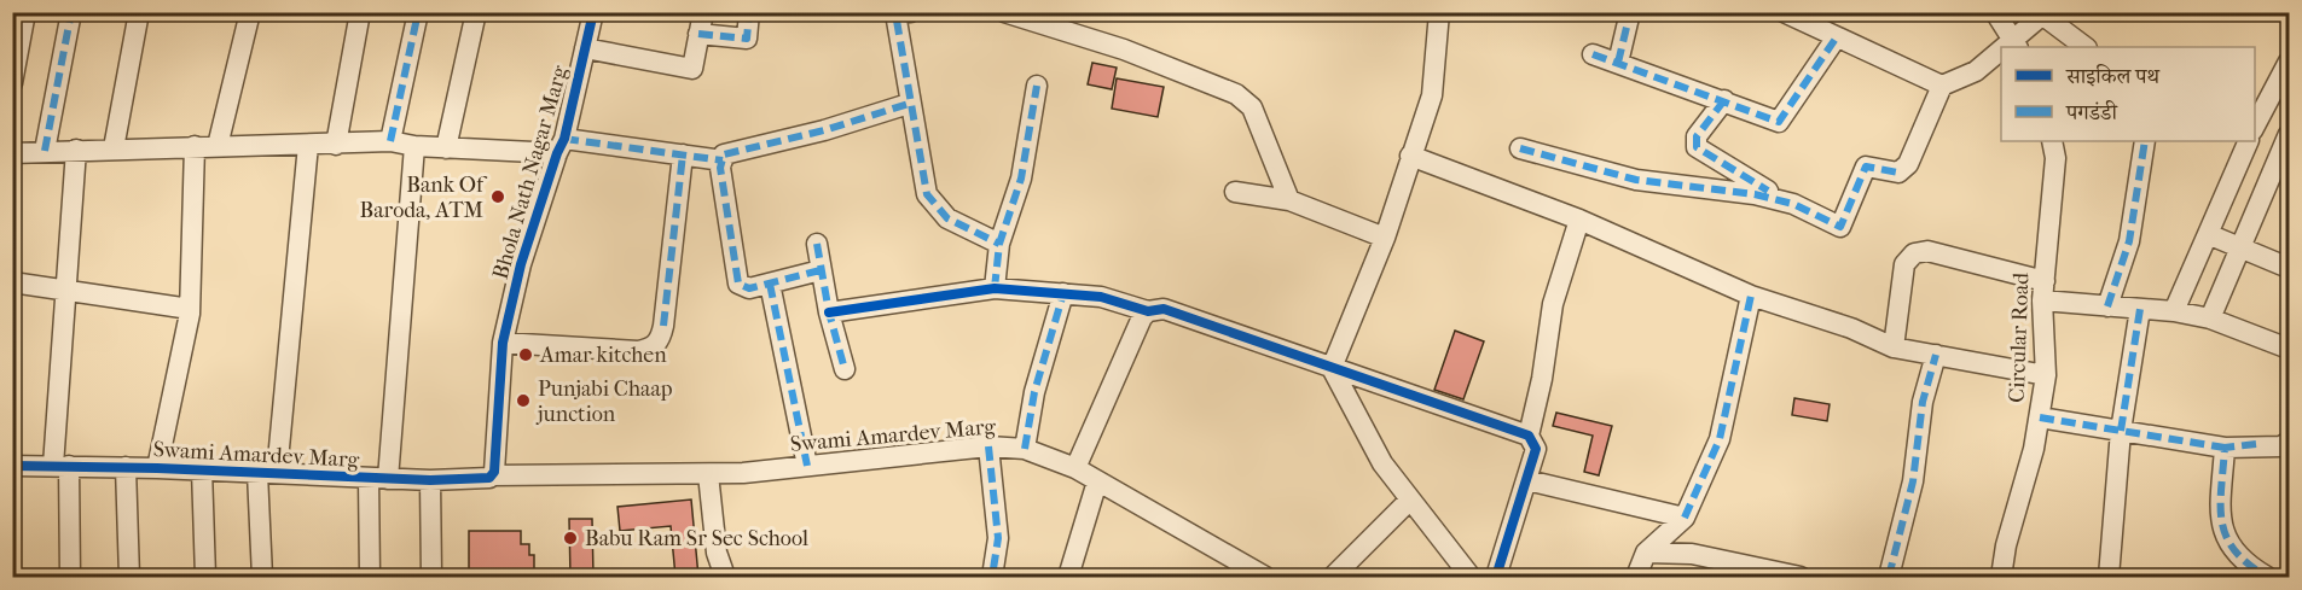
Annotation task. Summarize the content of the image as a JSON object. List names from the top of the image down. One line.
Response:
{"streets":{"street":["Bhola Nath Nagar Marg","Circular Road","Swami Amardev Marg"]},"crossings":[["Bhola Nath Nagar Marg","Swami Amardev Marg"]],"places":["Bank Of Baroda, ATM","Amar kitchen","Punjabi Chaap junction","Babu Ram Sr Sec School"],"legend":["साइकिल पथ","पगडंडी"]}
